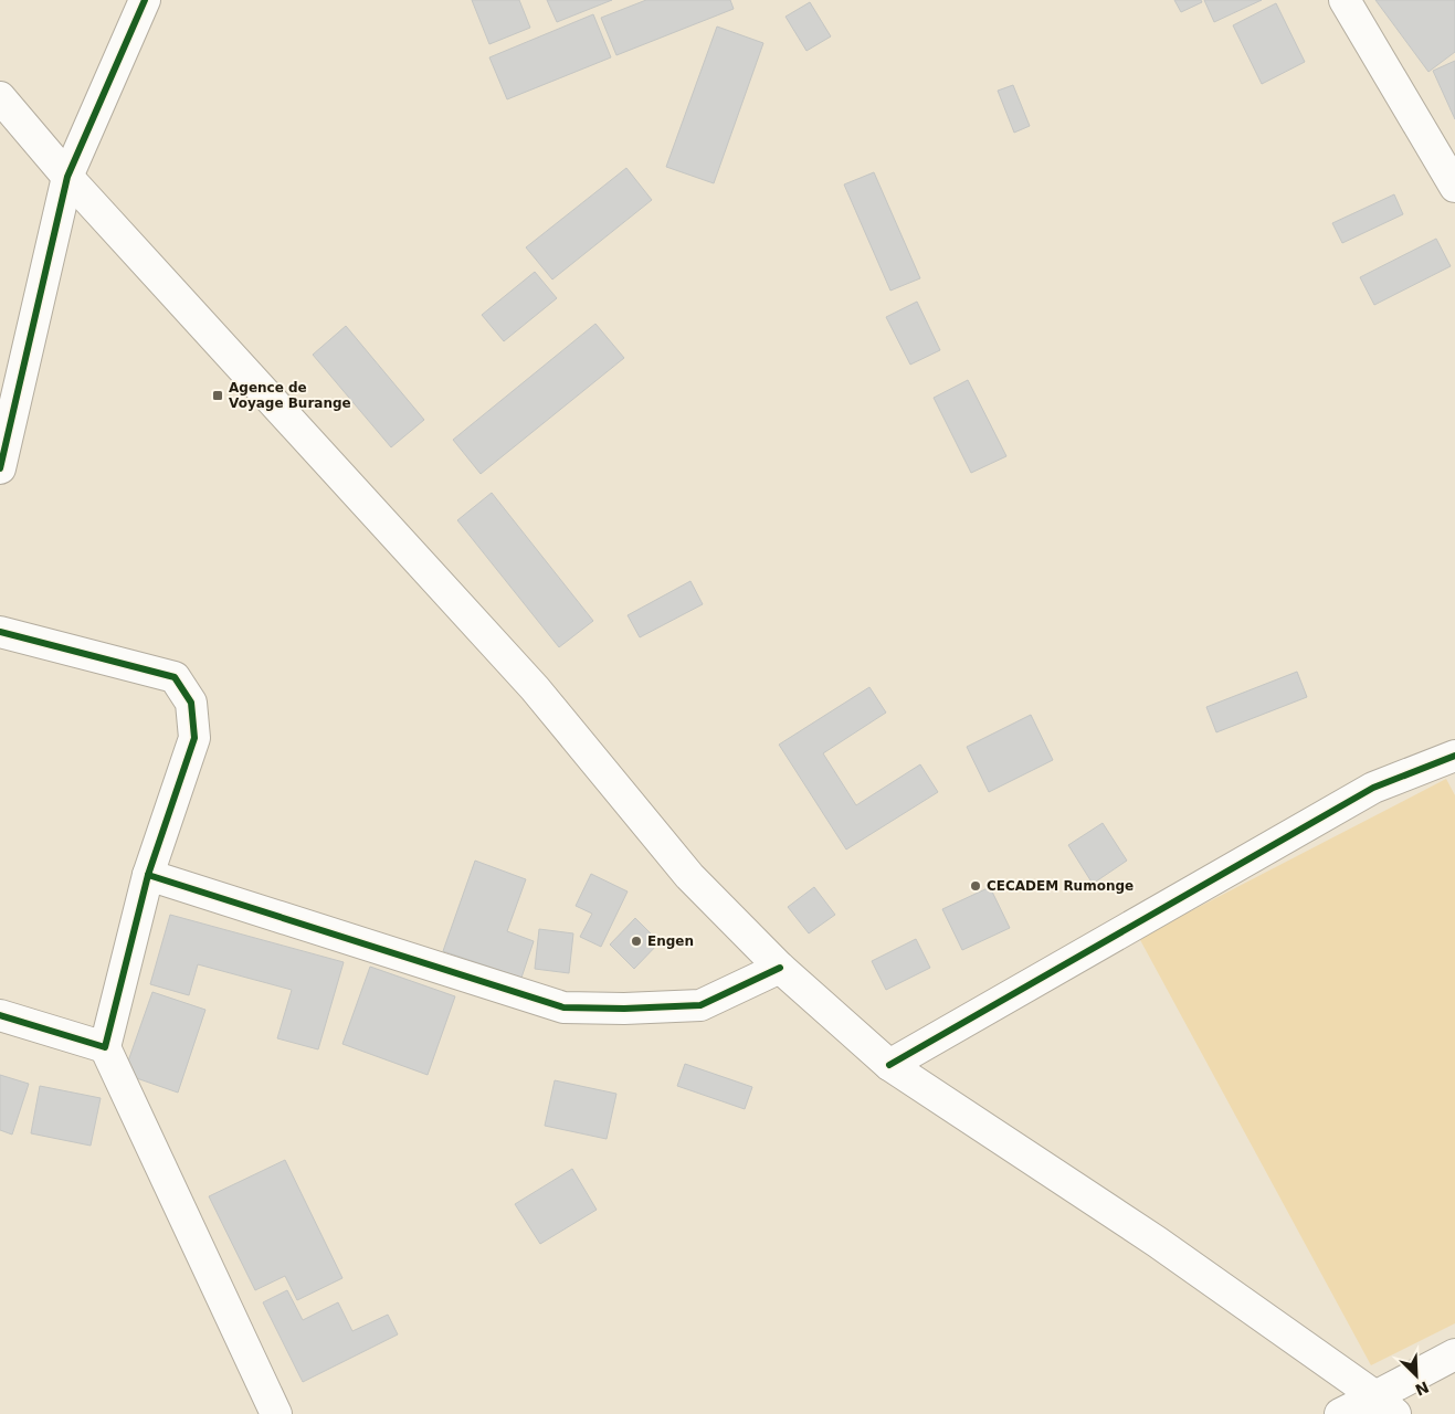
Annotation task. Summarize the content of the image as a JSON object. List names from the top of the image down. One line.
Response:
{"places":{"transit":["Agence de Voyage Burange"],"other":["CECADEM Rumonge","Engen"]},"north":"bottom right"}
